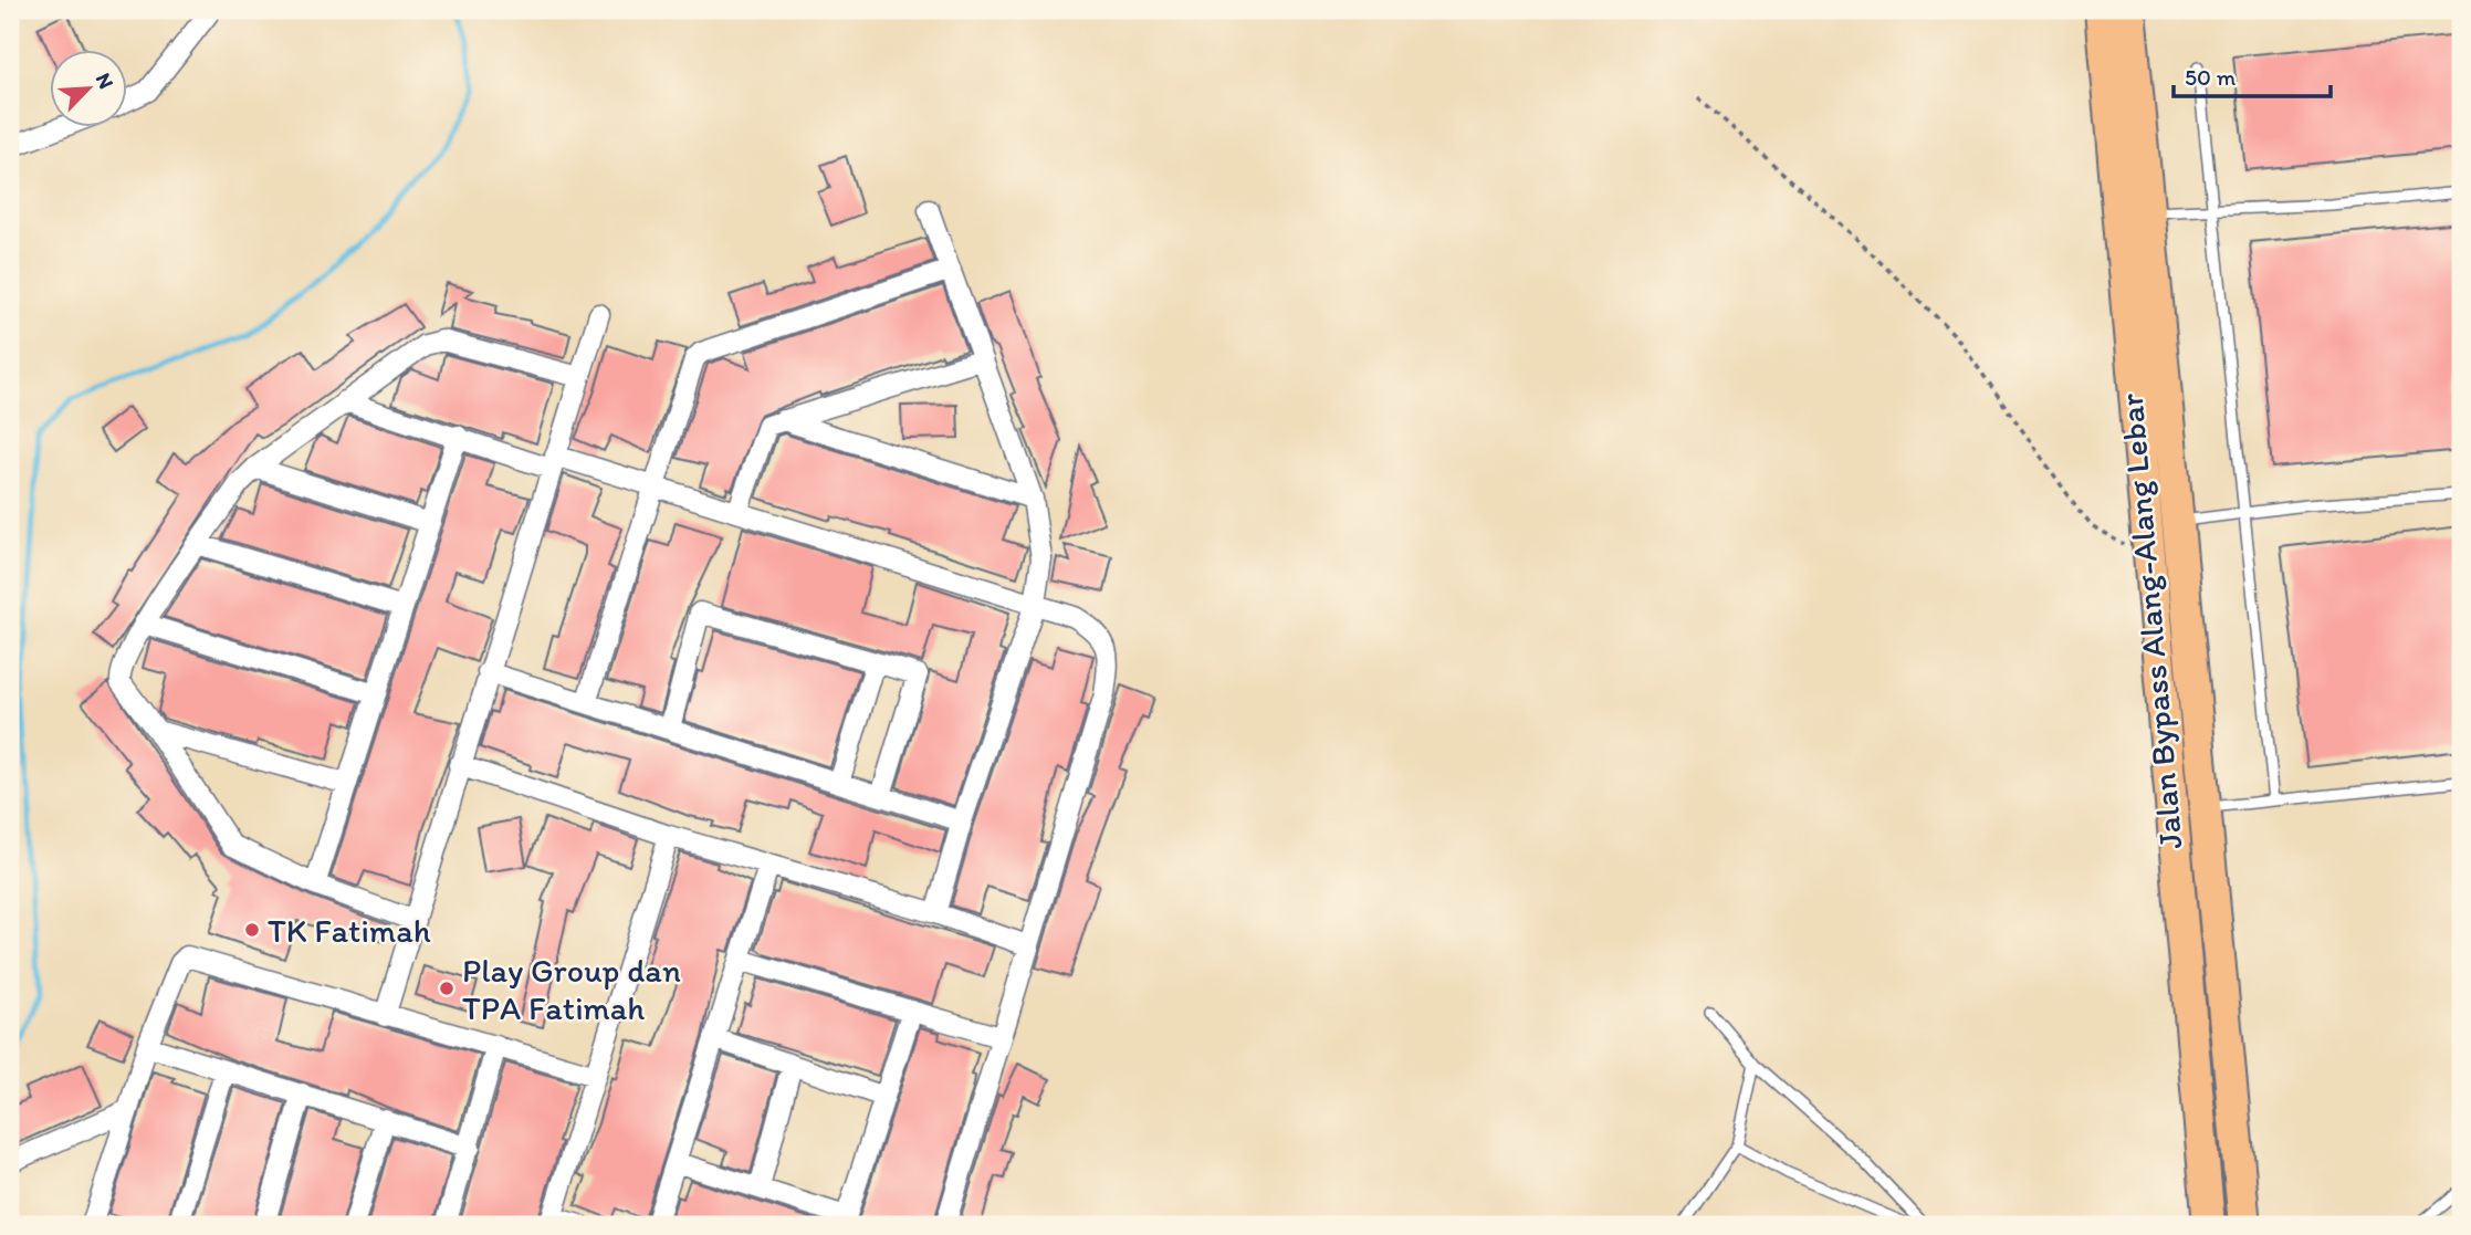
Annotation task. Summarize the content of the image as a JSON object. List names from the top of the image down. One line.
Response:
{"streets":{"highway":["Jalan Bypass Alang-Alang Lebar"]},"places":["TK Fatimah","Play Group dan TPA Fatimah"],"scale_bar":"50 m","north":"top right"}
